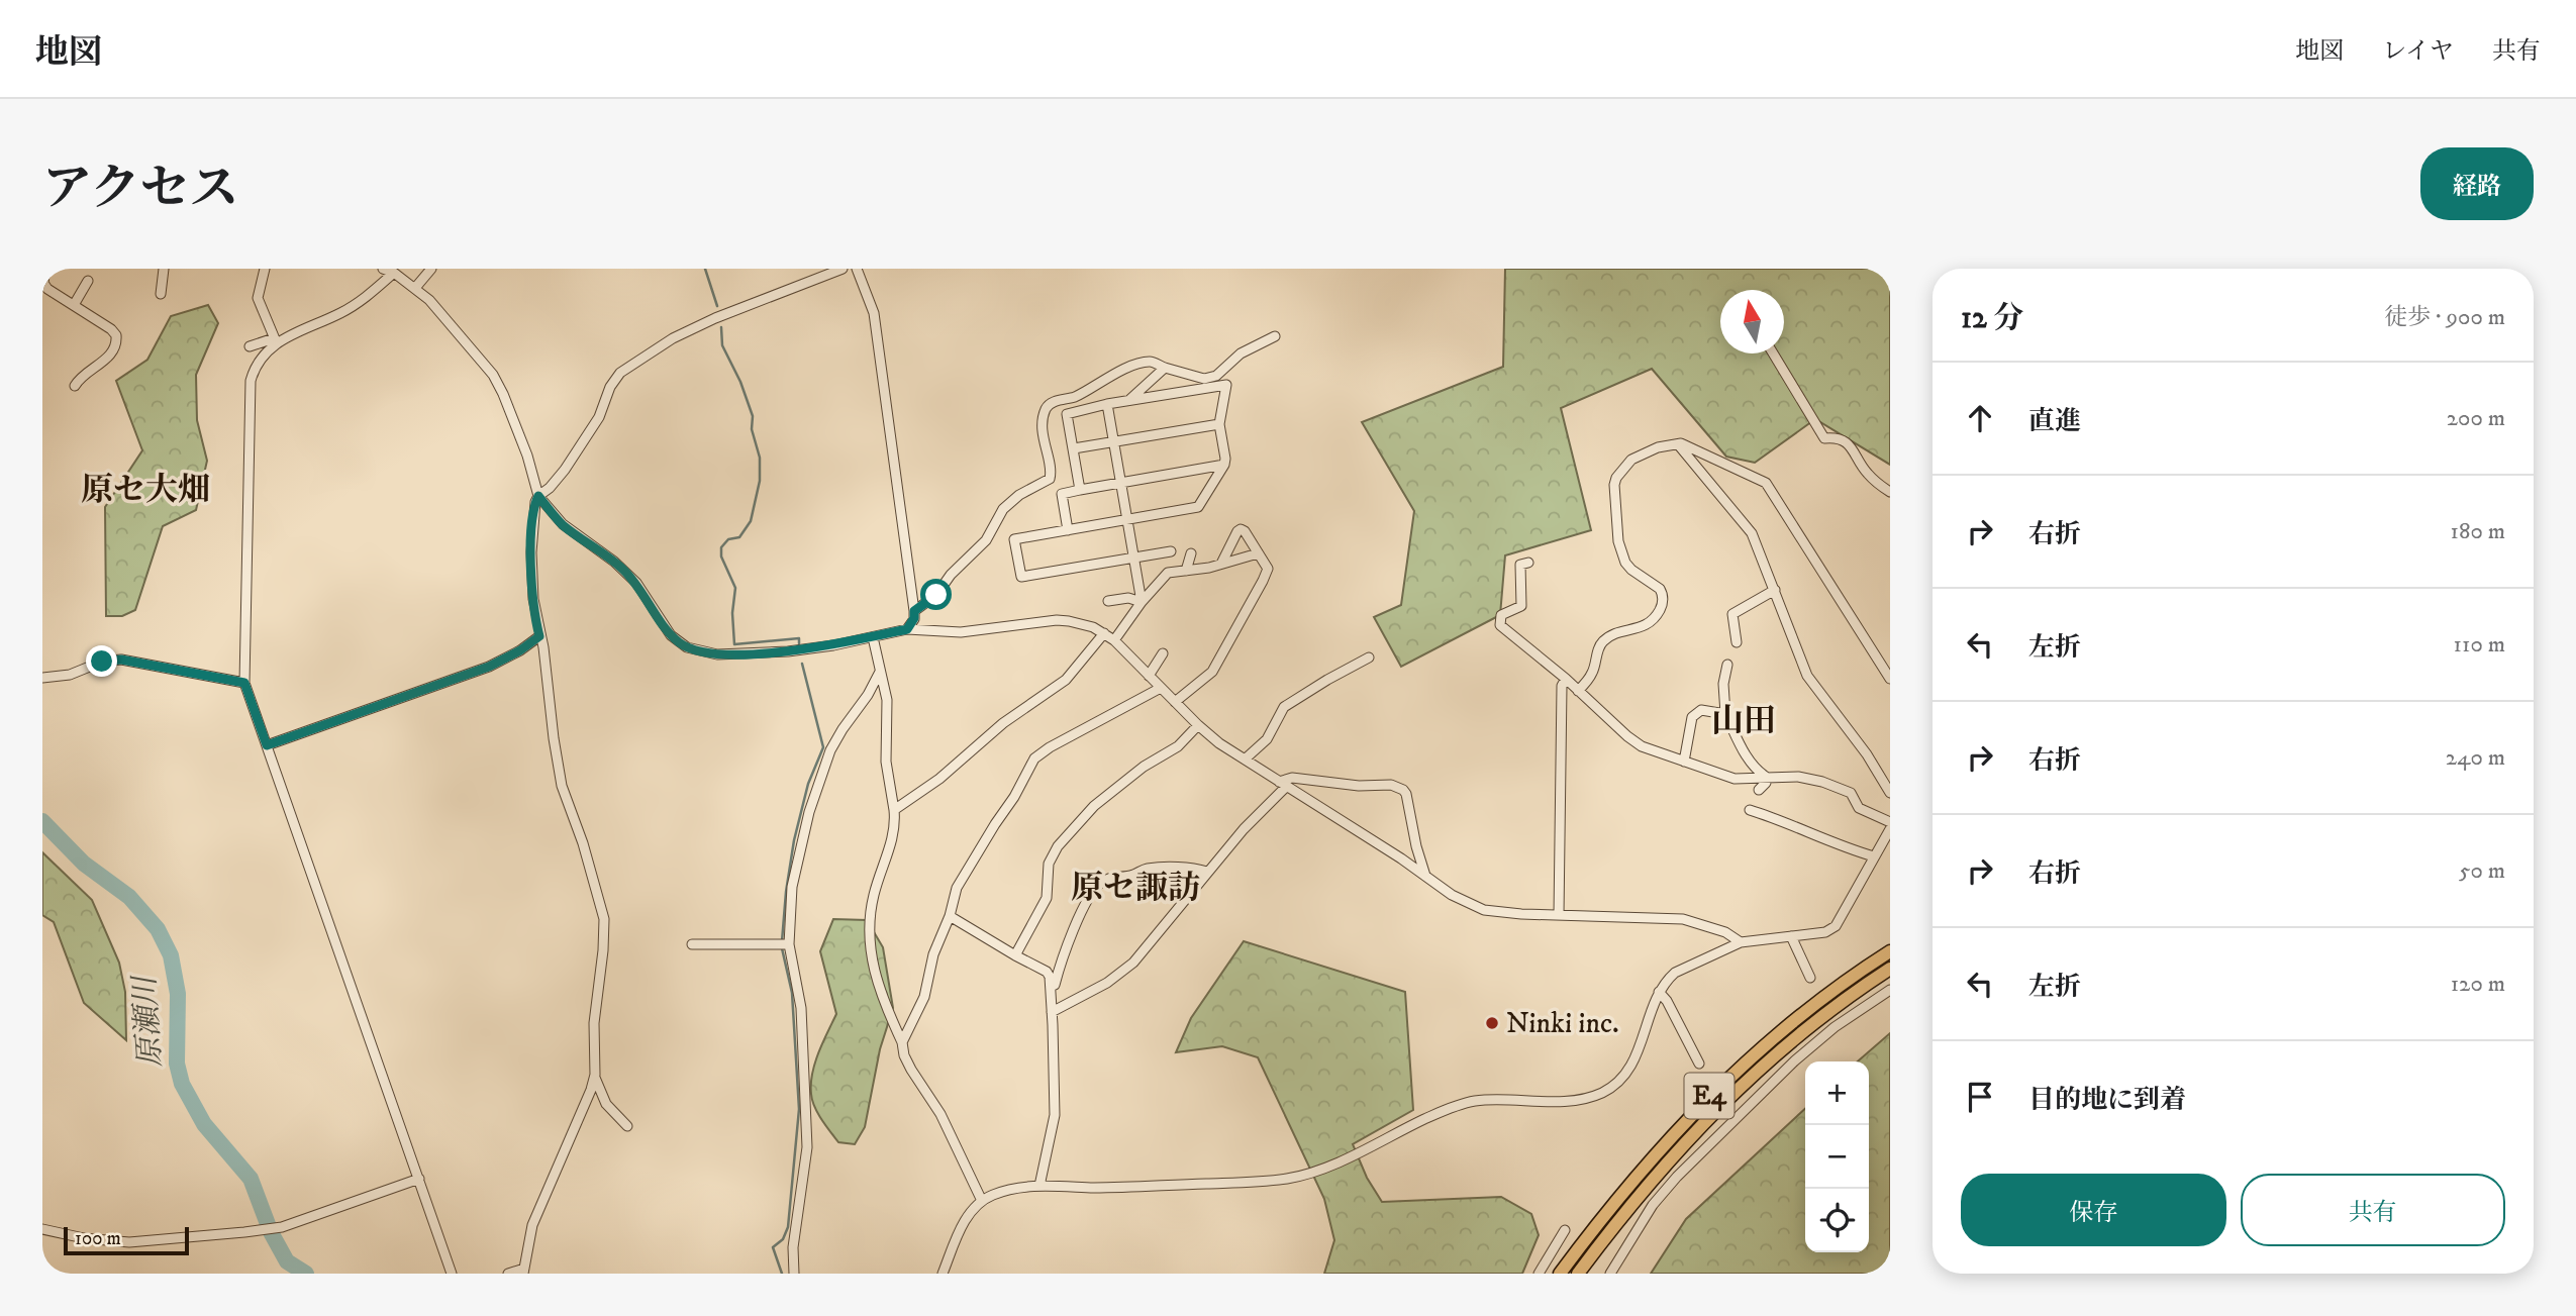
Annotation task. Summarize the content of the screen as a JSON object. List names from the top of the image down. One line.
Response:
{"streets":{"highway":["E4"]},"districts":["原セ大畑","山田","原セ諏訪"],"water":["原瀬川"],"places":["Ninki inc."],"scale_bar":"100 m","north":"top","page":{"header":"地図","nav":["地図","レイヤ","共有"],"title":"アクセス","buttons":["経路",["保存","共有"]],"heading":["12 分","徒歩 · 900 m"],"list":[["直進","200 m"],["右折","180 m"],["左折","110 m"],["右折","240 m"],["右折","50 m"],["左折","120 m"],"目的地に到着"],"map_buttons":["+","−"],"scale":"100 m"}}
